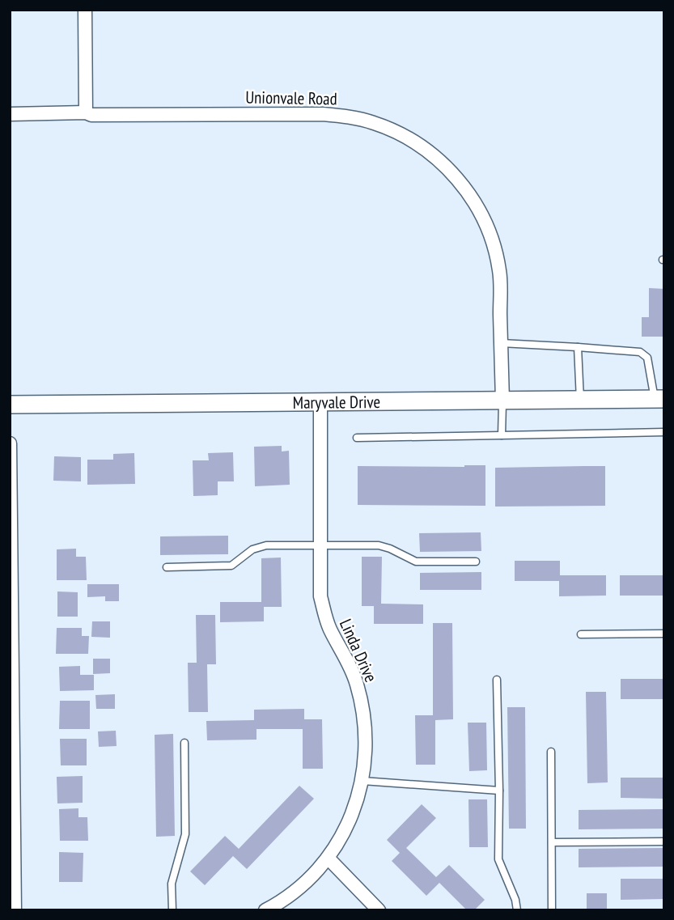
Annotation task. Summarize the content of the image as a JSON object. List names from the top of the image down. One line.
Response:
{"streets":{"street":["Unionvale Road","Maryvale Drive","Linda Drive"]},"crossings":[["Unionvale Road","Maryvale Drive"],["Maryvale Drive","Linda Drive"]]}
